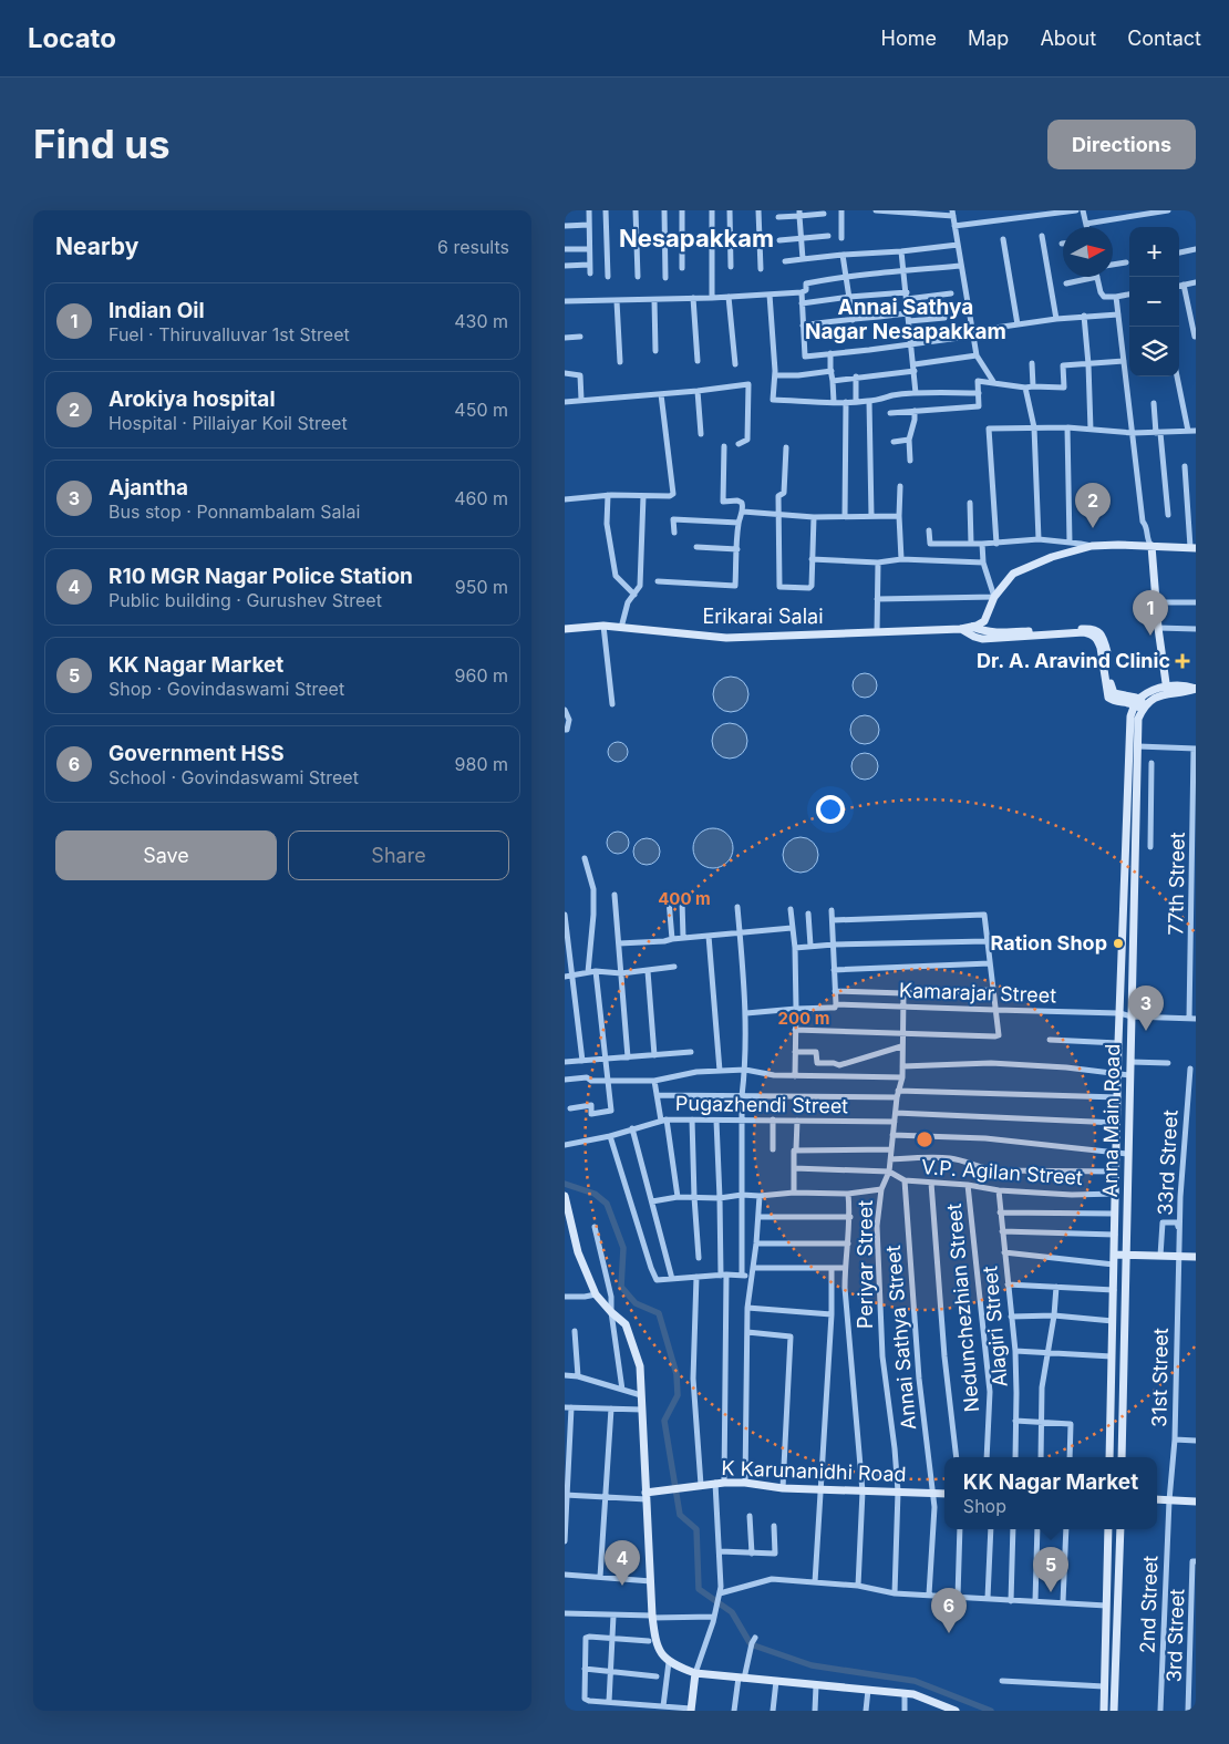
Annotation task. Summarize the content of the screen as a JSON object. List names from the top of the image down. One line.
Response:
{"streets":{"main road":["Erikarai Salai","Anna Main Road","K Karunanidhi Road"],"street":["77th Street","Kamarajar Street","Pugazhendi Street","33rd Street","V.P. Agilan Street","Periyar Street","Nedunchezhian Street","Alagiri Street","Annai Sathya Street","31st Street","2nd Street","3rd Street"]},"crossings":[["77th Street","Kamarajar Street"],["Kamarajar Street","Anna Main Road"],["Kamarajar Street","Periyar Street"],["Pugazhendi Street","Periyar Street"],["Anna Main Road","V.P. Agilan Street"],["33rd Street","31st Street"],["V.P. Agilan Street","Periyar Street"],["V.P. Agilan Street","Nedunchezhian Street"],["V.P. Agilan Street","Alagiri Street"],["V.P. Agilan Street","Annai Sathya Street"],["Periyar Street","K Karunanidhi Road"],["Annai Sathya Street","K Karunanidhi Road"],["31st Street","2nd Street"]],"districts":["Nesapakkam","Annai Sathya Nagar Nesapakkam"],"places":{"health":["Dr. A. Aravind Clinic"],"other":["Ration Shop"]},"north":"right","page":{"header":"Locato","nav":["Home","Map","About","Contact"],"buttons":["Directions",["Save","Share"]],"title":"Find us","heading":["Nearby","6 results"],"map_buttons":["+","−"],"list":[{"mark":"1","name":"Indian Oil","note":"Fuel · Thiruvalluvar 1st Street","value":"430 m"},{"mark":"2","name":"Arokiya hospital","note":"Hospital · Pillaiyar Koil Street","value":"450 m"},{"mark":"3","name":"Ajantha","note":"Bus stop · Ponnambalam Salai","value":"460 m"},{"mark":"4","name":"R10 MGR Nagar Police Station","note":"Public building · Gurushev Street","value":"950 m"},{"mark":"5","name":"KK Nagar Market","note":"Shop · Govindaswami Street","value":"960 m"},{"mark":"6","name":"Government HSS","note":"School · Govindaswami Street","value":"980 m"}],"pins":["2","1","3","4","5","6"],"popup":["KK Nagar Market","Shop"]},"rings":["400 m","200 m"]}
